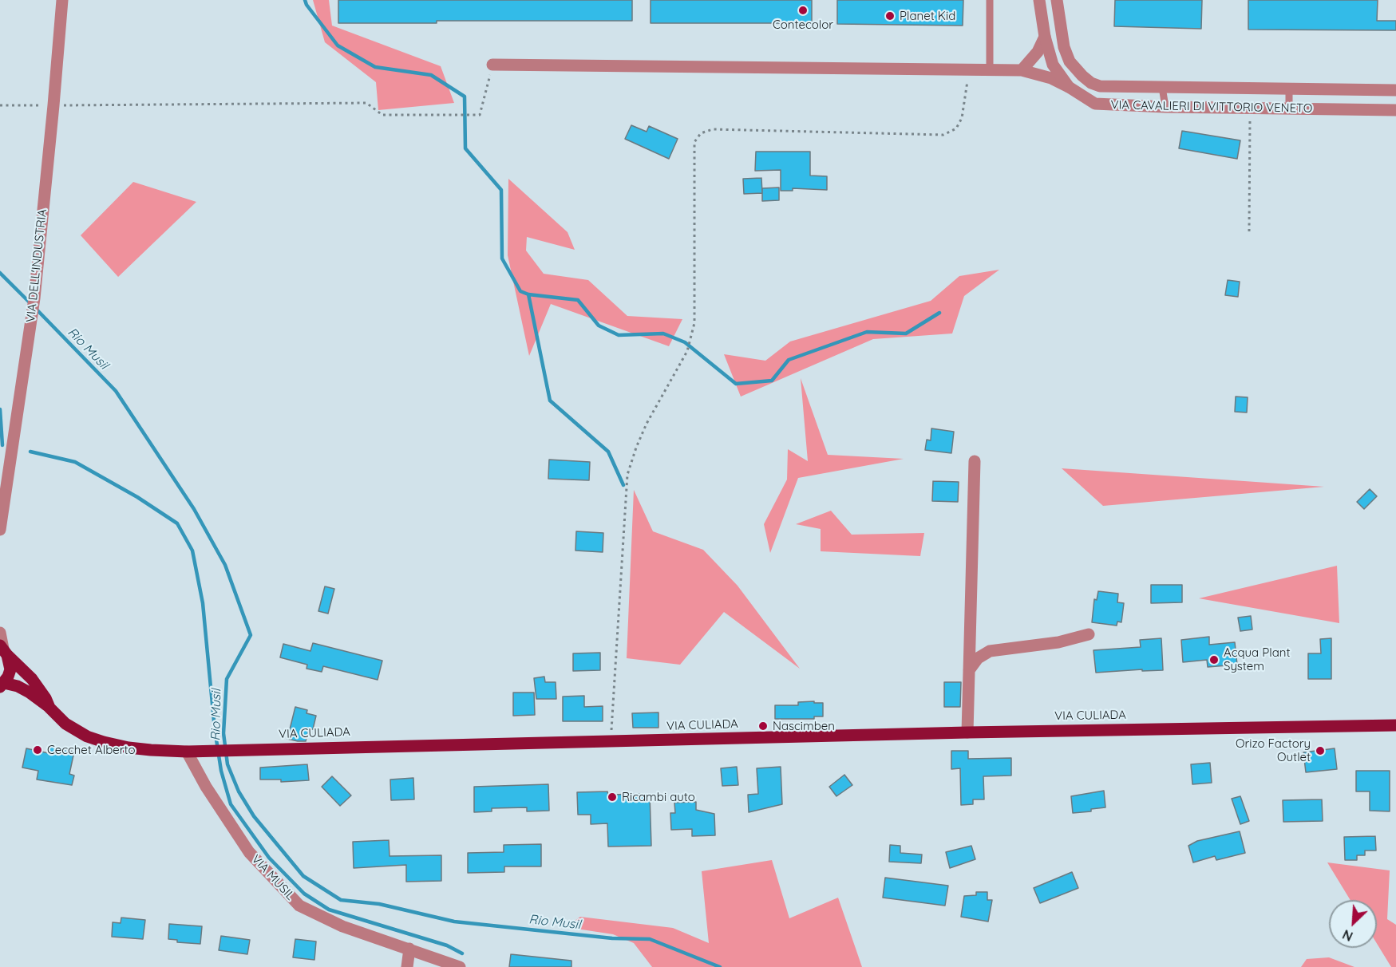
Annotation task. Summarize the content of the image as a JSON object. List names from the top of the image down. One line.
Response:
{"streets":{"main road":["VIA CULIADA"],"street":["VIA CAVALIERI DI VITTORIO VENETO","VIA DELL'INDUSTRIA","VIA MUSIL"]},"crossings":[["VIA CULIADA","VIA MUSIL"]],"water":["Rio Musil"],"places":["Contecolor","Planet Kid","Acqua Plant System","Nascimben","Cecchet Alberto","Orizo Factory Outlet","Ricambi auto"],"north":"bottom left"}
